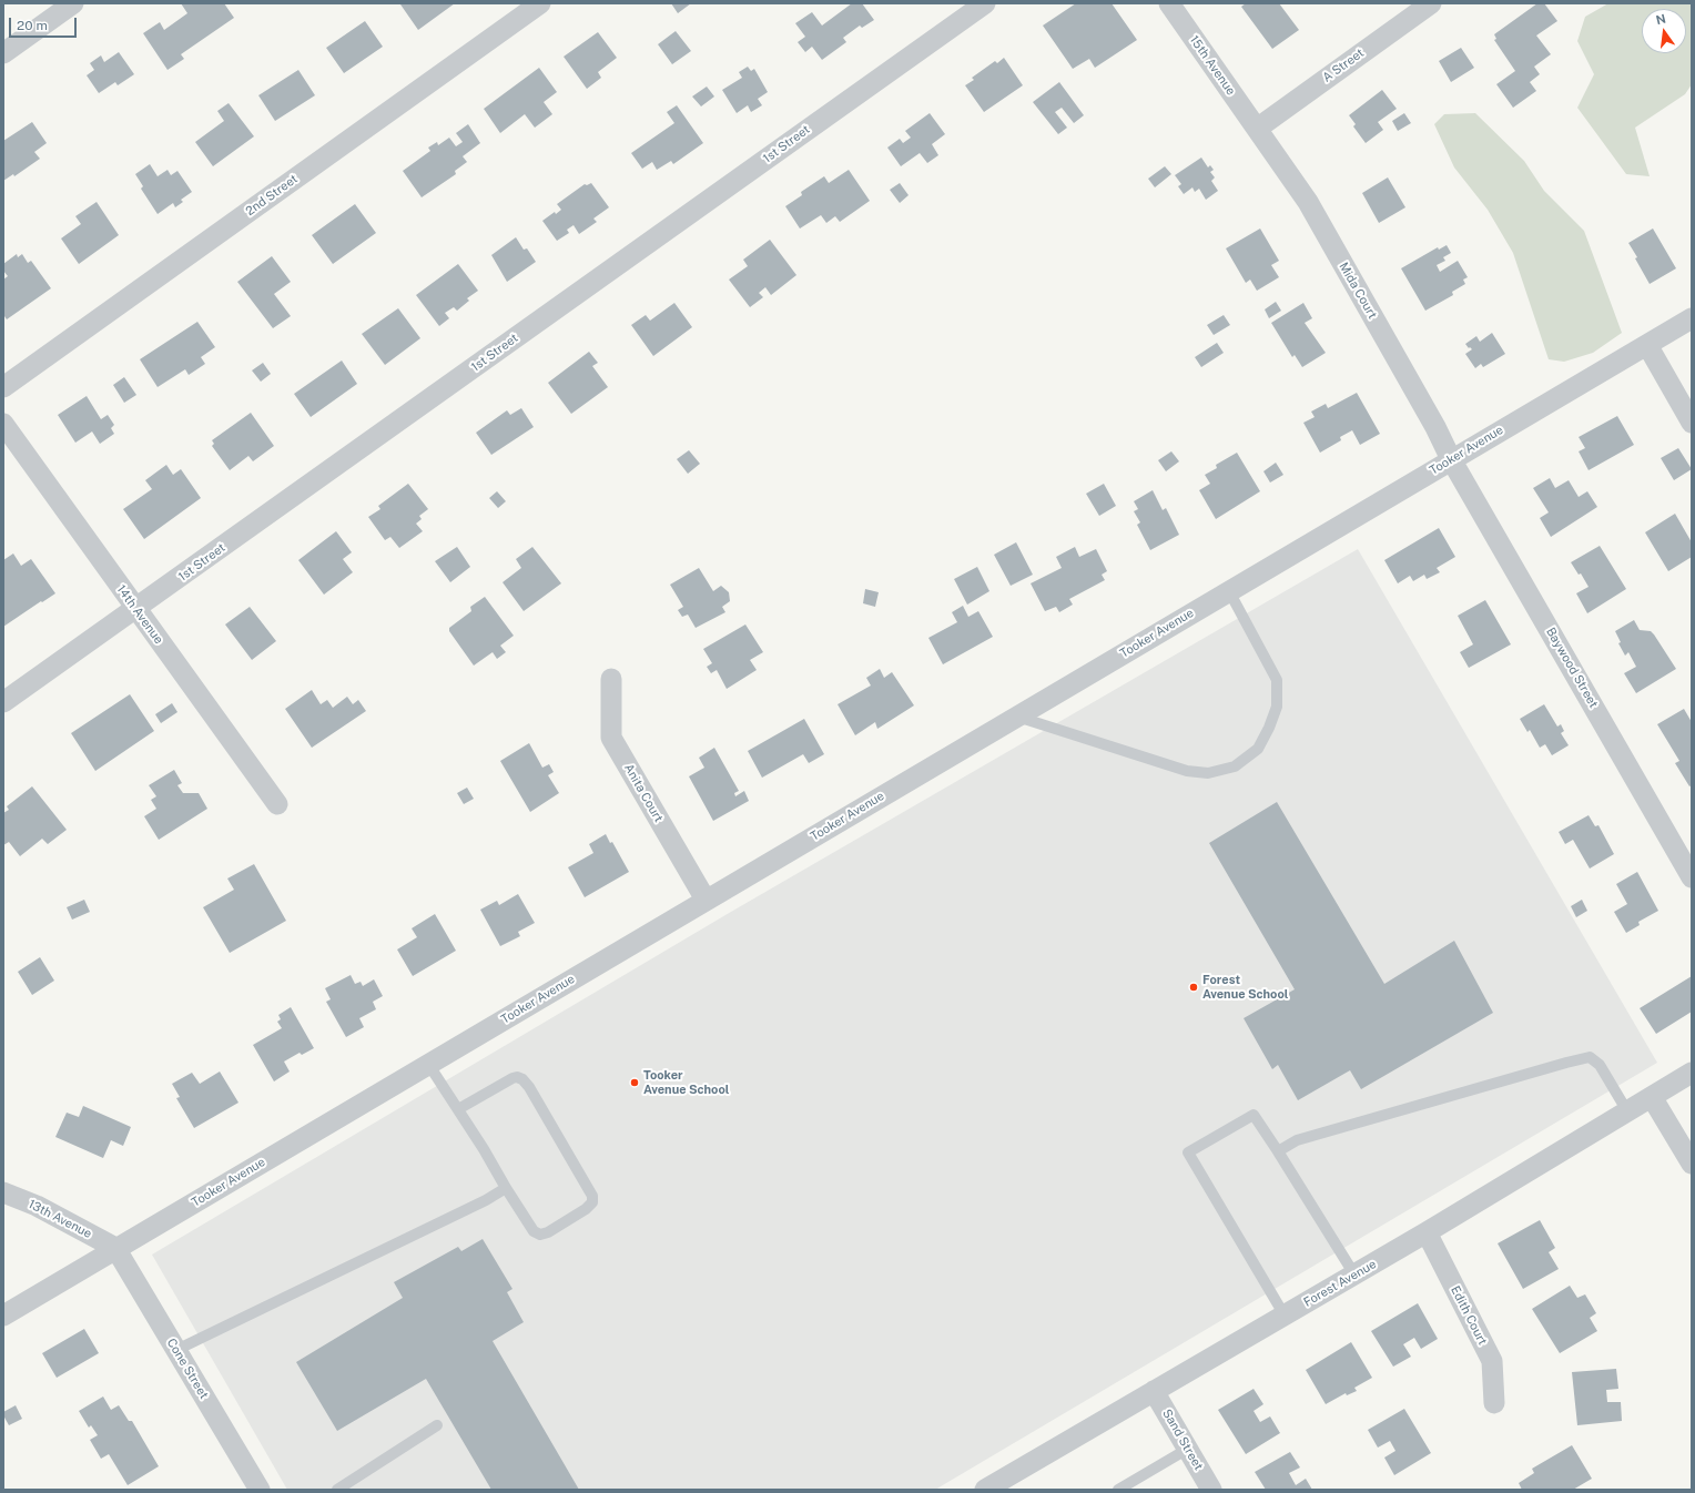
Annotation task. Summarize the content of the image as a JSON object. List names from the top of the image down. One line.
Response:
{"streets":{"street":["15th Avenue","A Street","1st Street","2nd Street","Mida Court","Tooker Avenue","14th Avenue","Baywood Street","Anita Court","13th Avenue","Forest Avenue","Edith Court","Cone Street","Sand Street"]},"crossings":[["15th Avenue","A Street"],["15th Avenue","Mida Court"],["A Street","Mida Court"],["1st Street","14th Avenue"],["Mida Court","Tooker Avenue"],["Mida Court","Baywood Street"],["Tooker Avenue","Baywood Street"],["Tooker Avenue","Anita Court"],["Tooker Avenue","13th Avenue"],["Tooker Avenue","Cone Street"],["13th Avenue","Cone Street"],["Forest Avenue","Edith Court"],["Forest Avenue","Sand Street"]],"places":["Forest Avenue School","Tooker Avenue School"],"scale_bar":"20 m","north":"top"}
